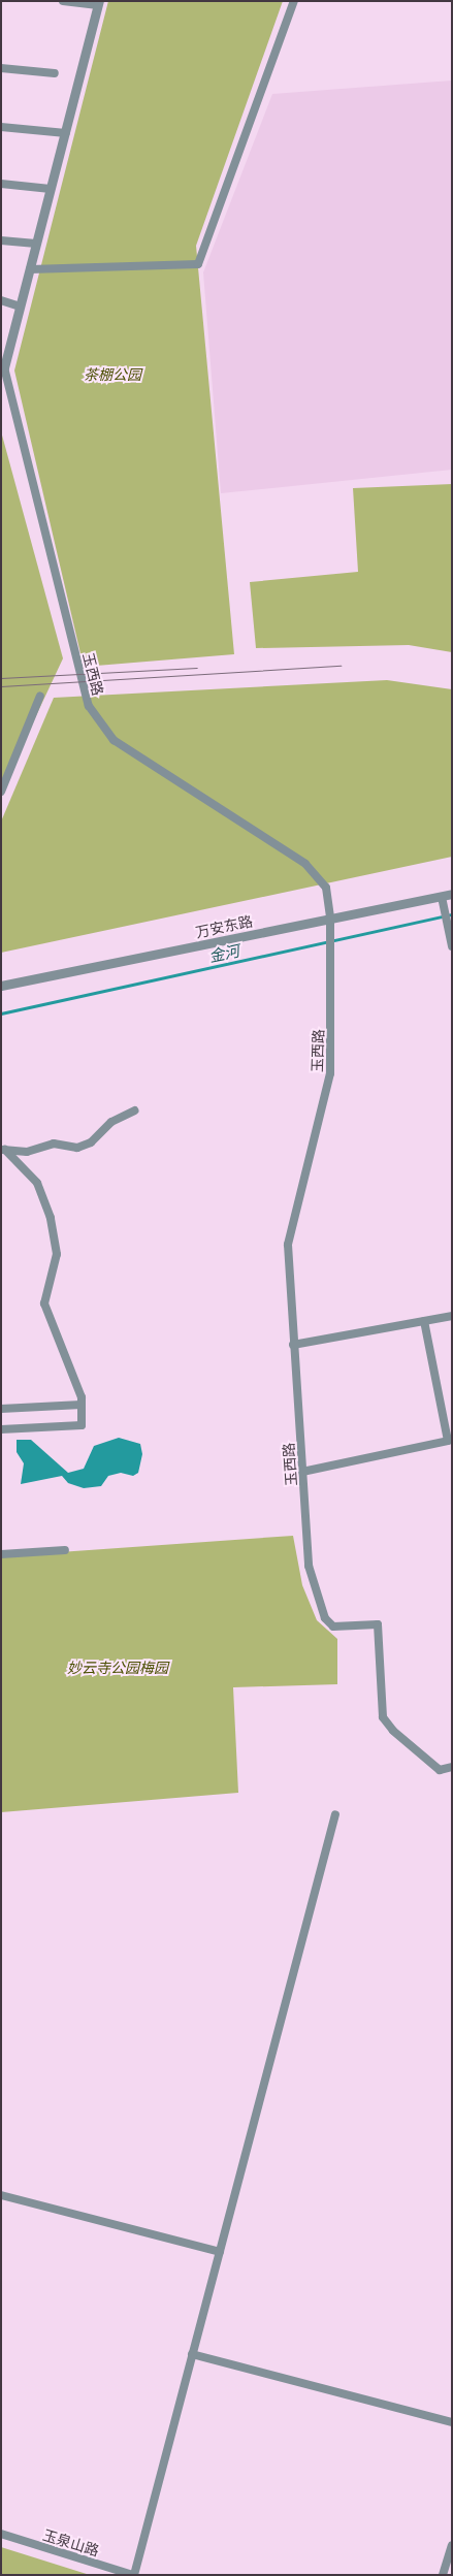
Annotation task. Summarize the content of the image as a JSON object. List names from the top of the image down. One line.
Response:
{"streets":{"street":["玉西路","万安东路","玉泉山路"]},"crossings":[["玉西路","万安东路"]],"water":["金河"],"parks":["茶棚公园","妙云寺公园梅园"]}
